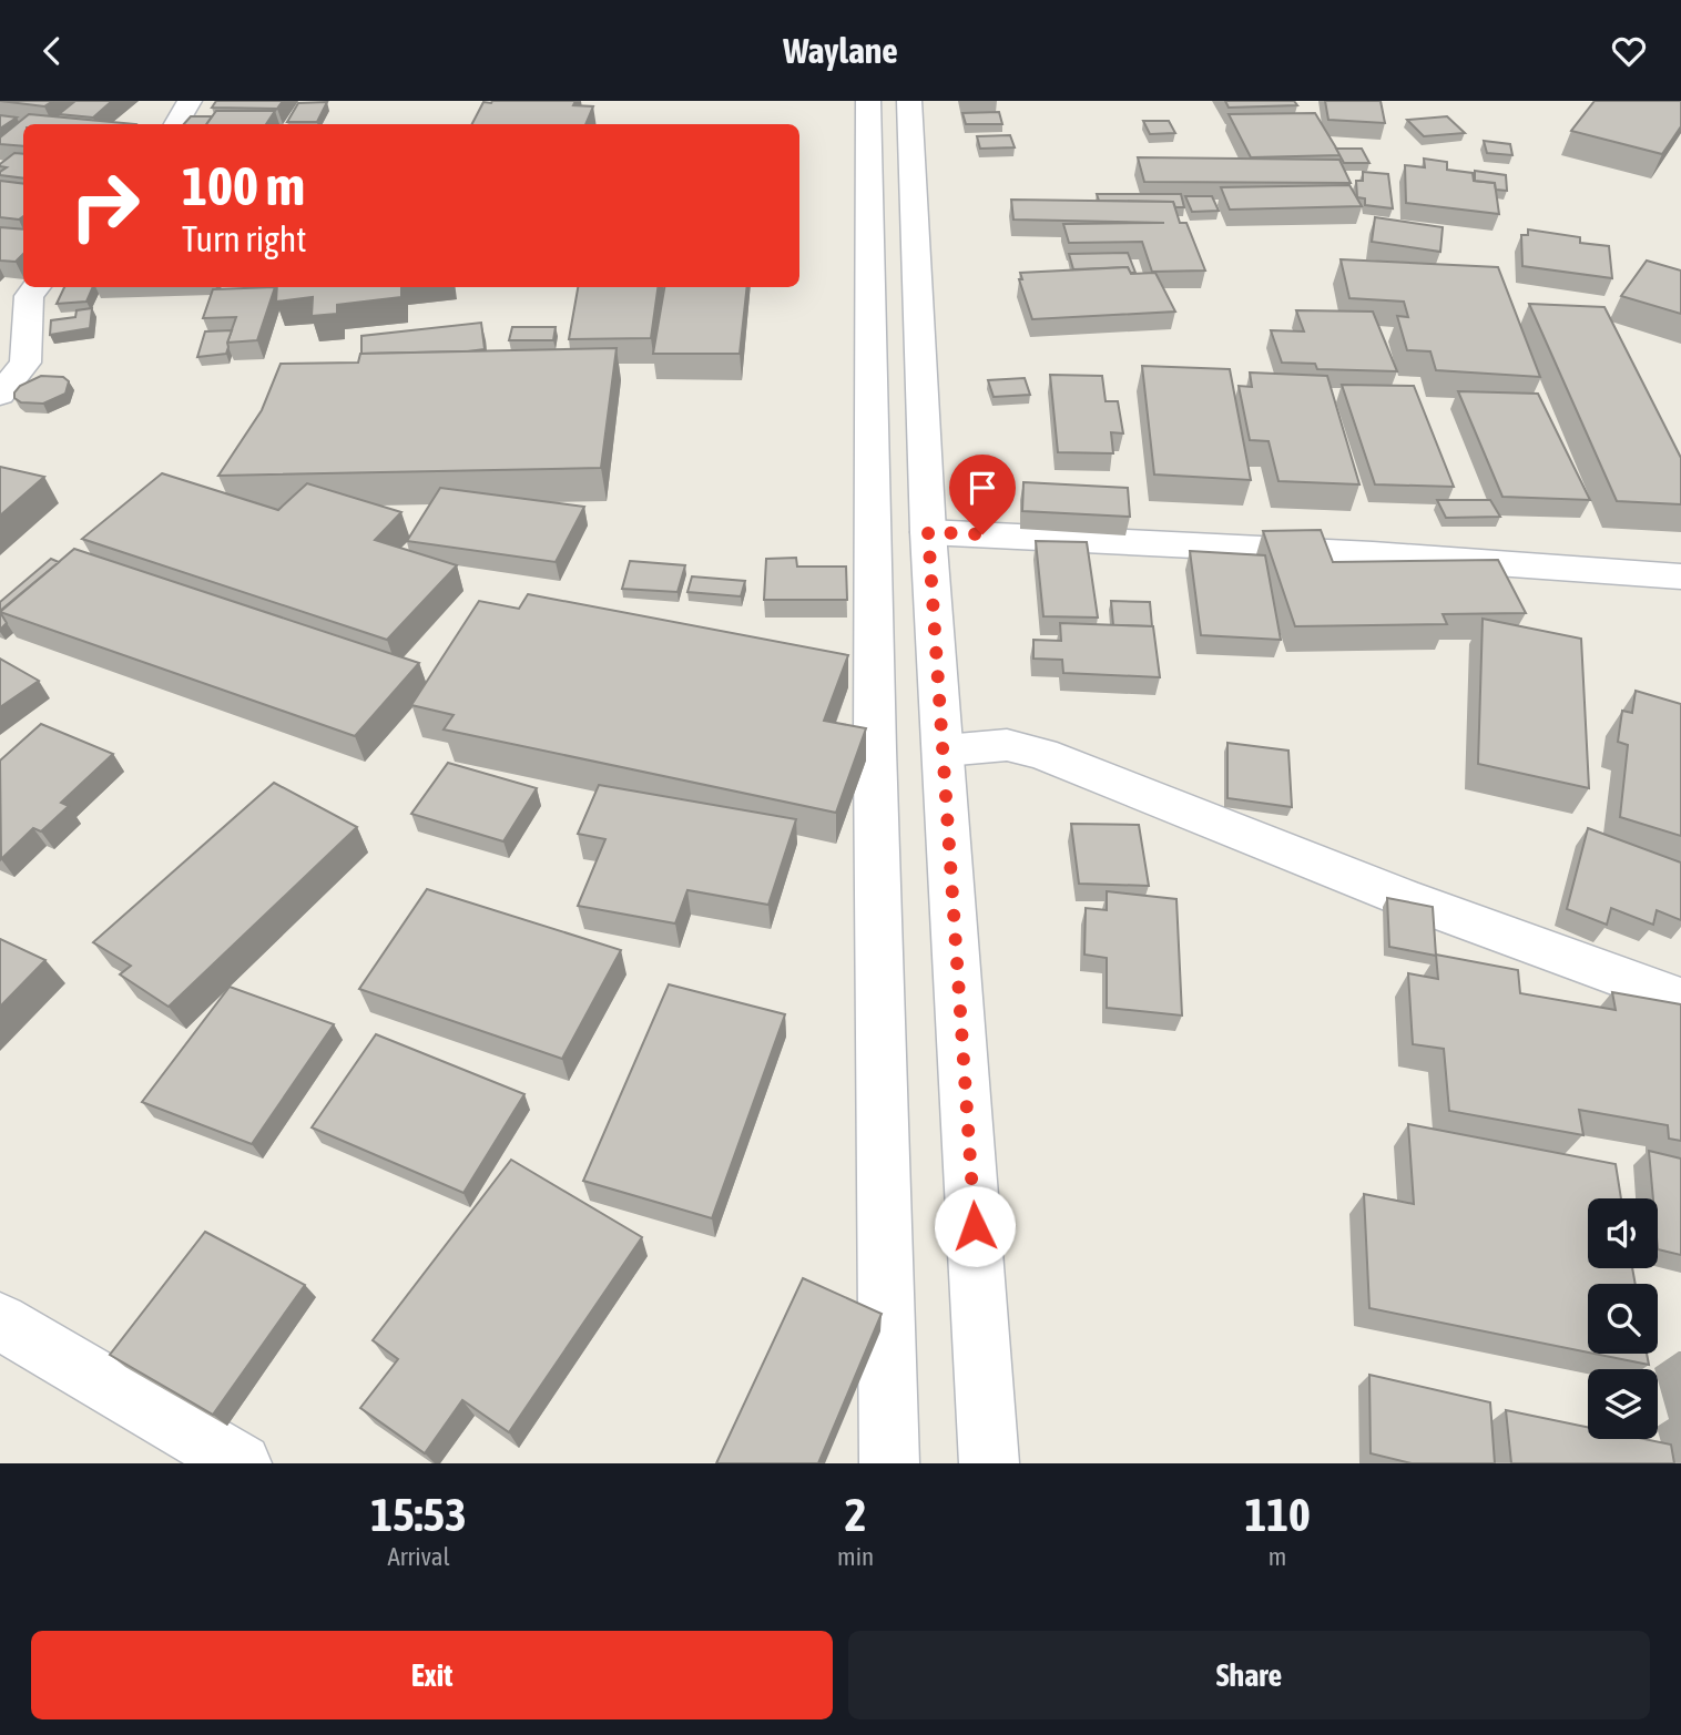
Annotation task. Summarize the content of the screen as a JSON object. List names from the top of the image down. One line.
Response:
{"page":{"header":"Waylane","turn":["100 m","Turn right"],"eta":["15:53","Arrival","2","min","110","m"],"buttons":["Exit","Share"]}}
